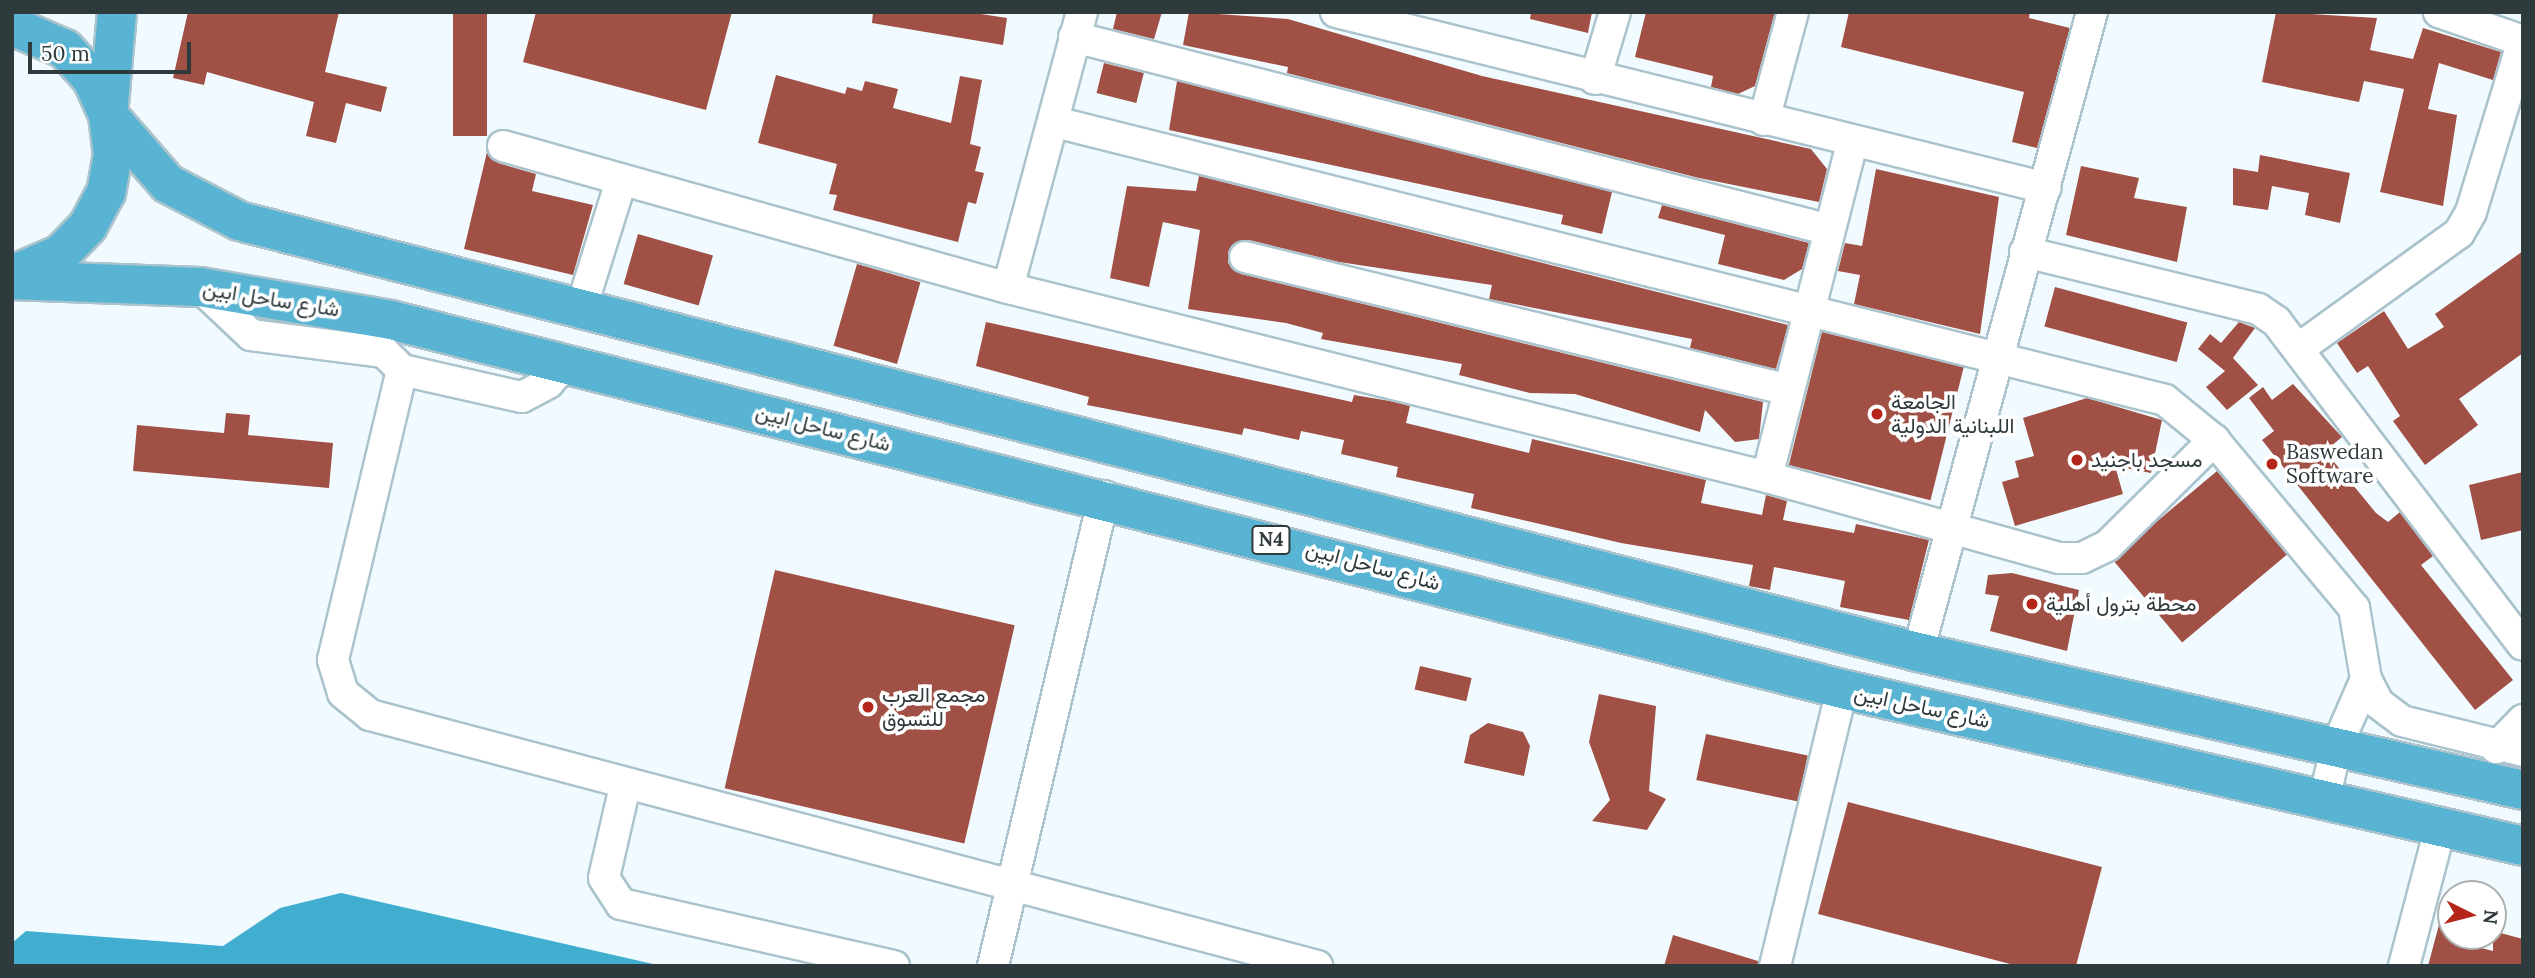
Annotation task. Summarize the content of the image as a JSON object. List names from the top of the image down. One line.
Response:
{"streets":{"highway":["شارع ساحل ابين","N4"]},"places":["الجامعة اللبنانية الدولية","مسجد باجنيد","Baswedan Software","محطة بترول أهلية","مجمع العرب للتسوق"],"scale_bar":"50 m","north":"right"}
